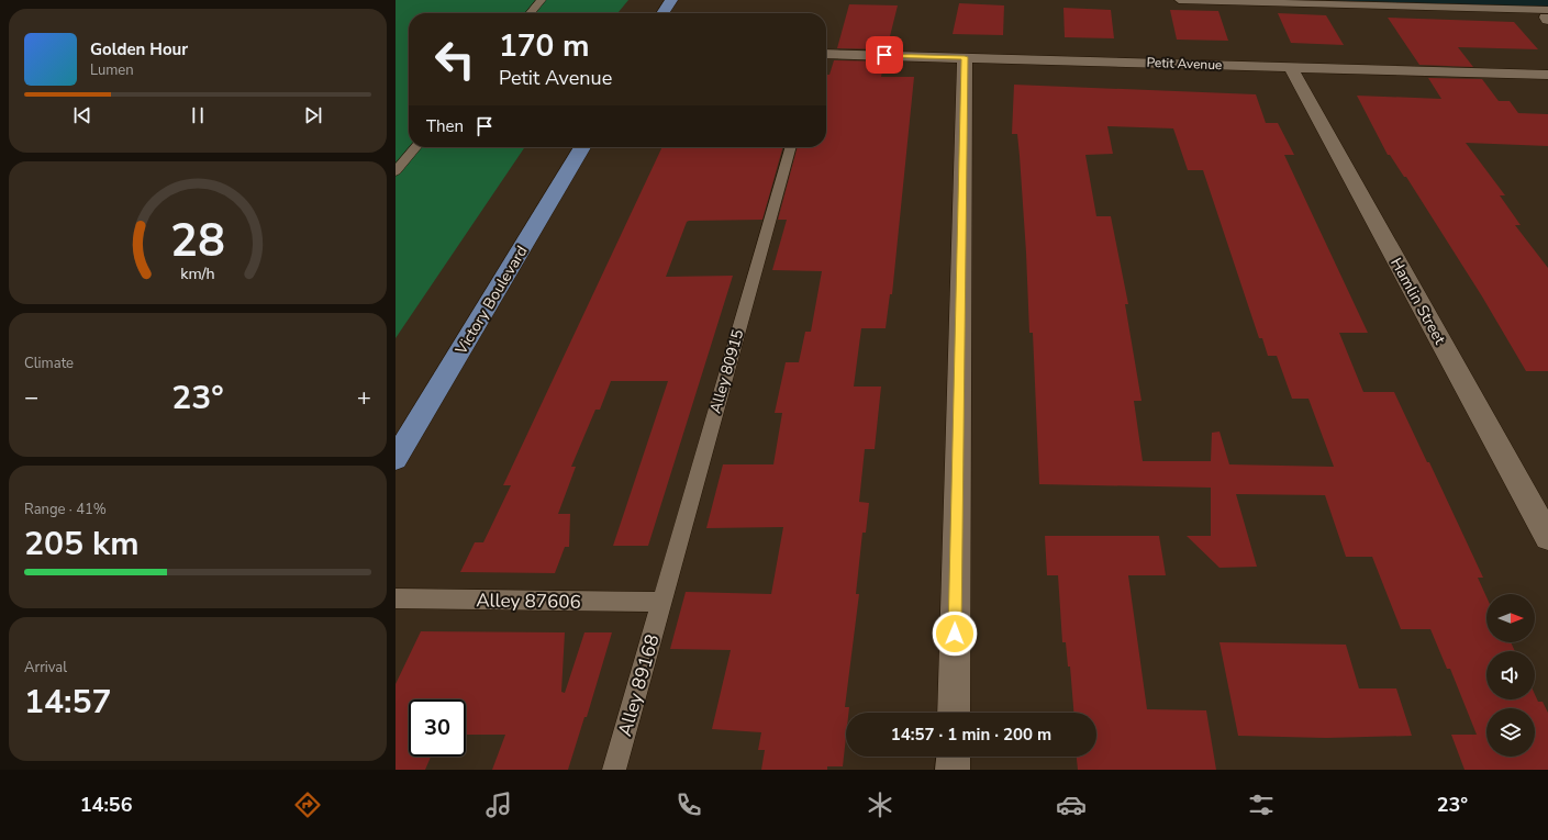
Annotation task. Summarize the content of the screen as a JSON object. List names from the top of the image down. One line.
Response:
{"streets":{"main road":["Victory Boulevard"],"street":["Petit Avenue","Hamlin Street"],"lane":["Alley 80915","Alley 87606","Alley 89168"]},"crossings":[["Petit Avenue","Hamlin Street"],["Alley 80915","Alley 87606"],["Alley 80915","Alley 89168"],["Alley 87606","Alley 89168"]],"north":"right","page":{"turn":["170 m","Petit Avenue"],"song":["Golden Hour","Lumen"],"then":"Then","tile":["Climate",["Range · 41%","205 km"],["Arrival","14:57"]],"heat":["−","23°","+"],"limit":"30","trip":"14:57 · 1 min · 200 m","tabs":["14:56","23°"],"gauge":["28","km/h"]}}
